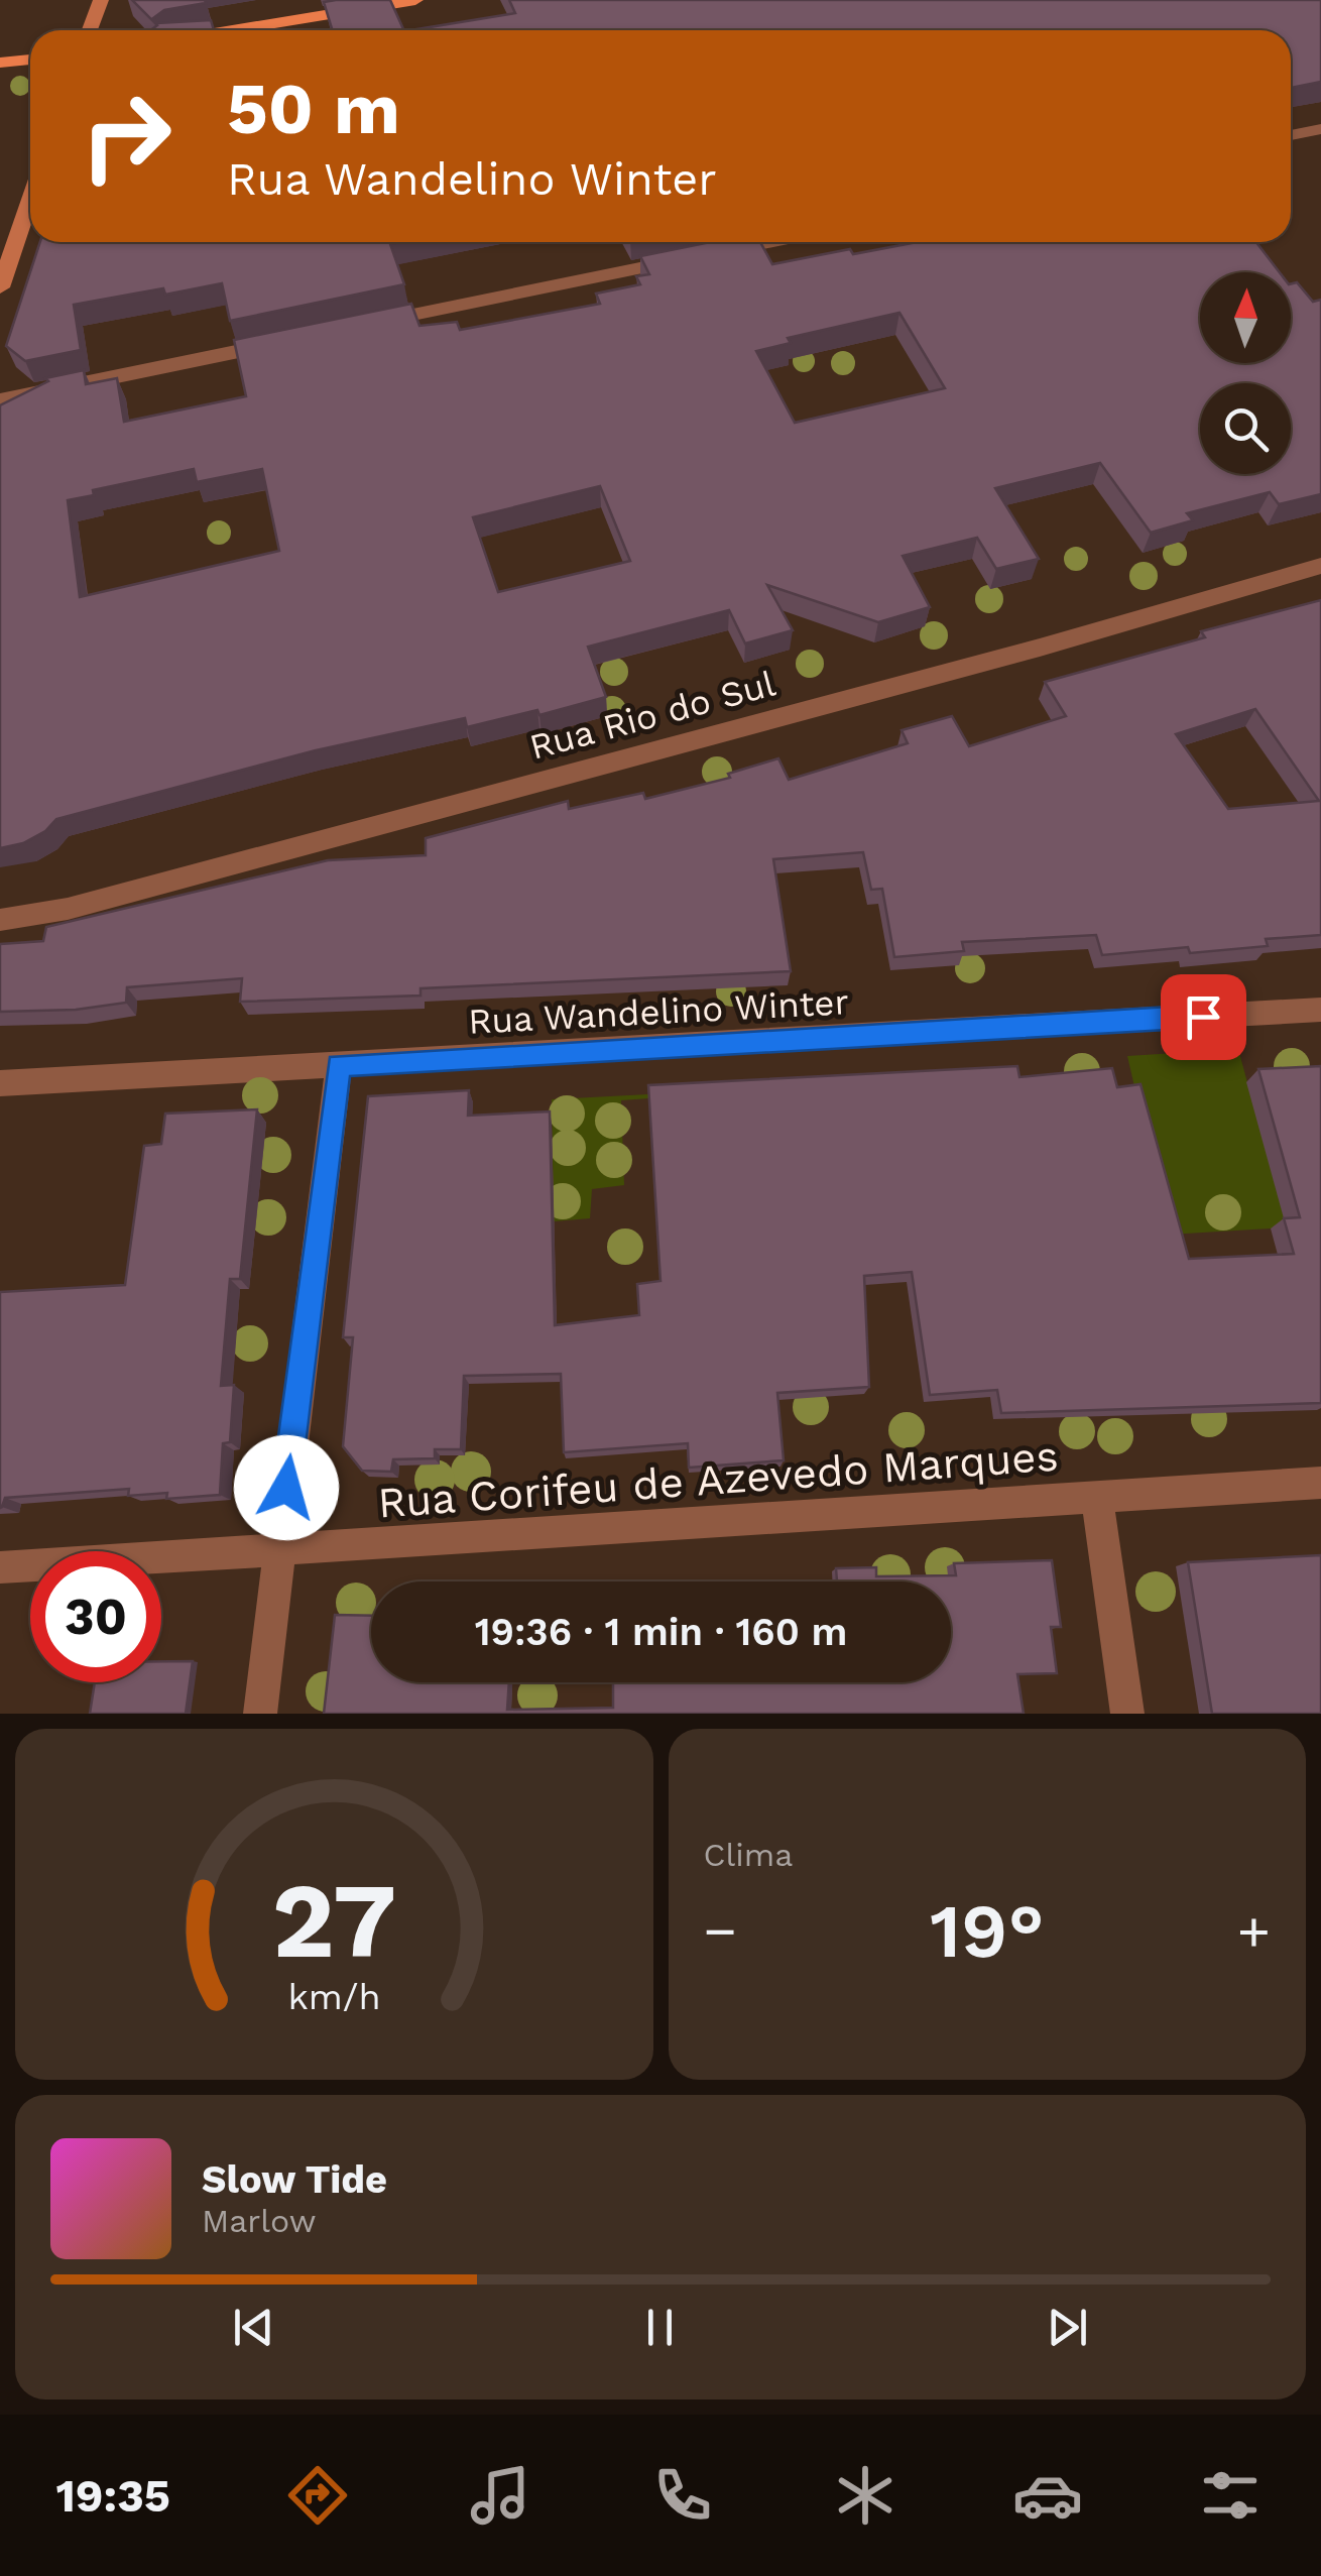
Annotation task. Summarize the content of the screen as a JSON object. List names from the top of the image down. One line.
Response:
{"streets":{"street":["Rua Rio do Sul","Rua Wandelino Winter","Rua Corifeu de Azevedo Marques"]},"north":"top","page":{"turn":["50 m","Rua Wandelino Winter"],"limit":"30","trip":"19:36 · 1 min · 160 m","tile":"Clima","heat":["−","19°","+"],"song":["Slow Tide","Marlow"],"tabs":"19:35","gauge":["27","km/h"]}}
